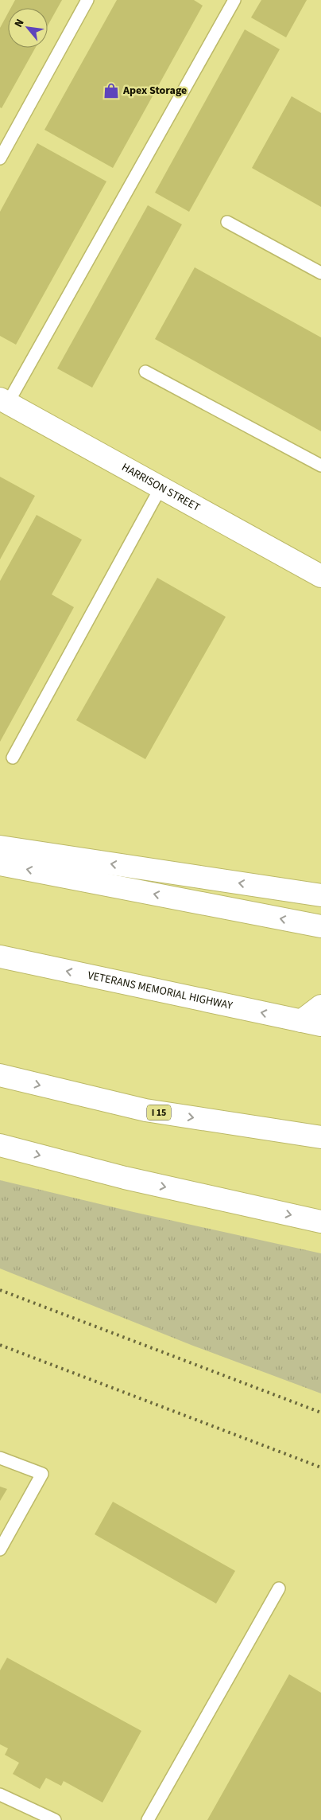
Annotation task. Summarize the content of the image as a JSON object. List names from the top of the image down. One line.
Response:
{"streets":{"main road":["HARRISON STREET","VETERANS MEMORIAL HIGHWAY","I 15"]},"places":{"shop":["Apex Storage"]},"north":"top left"}
